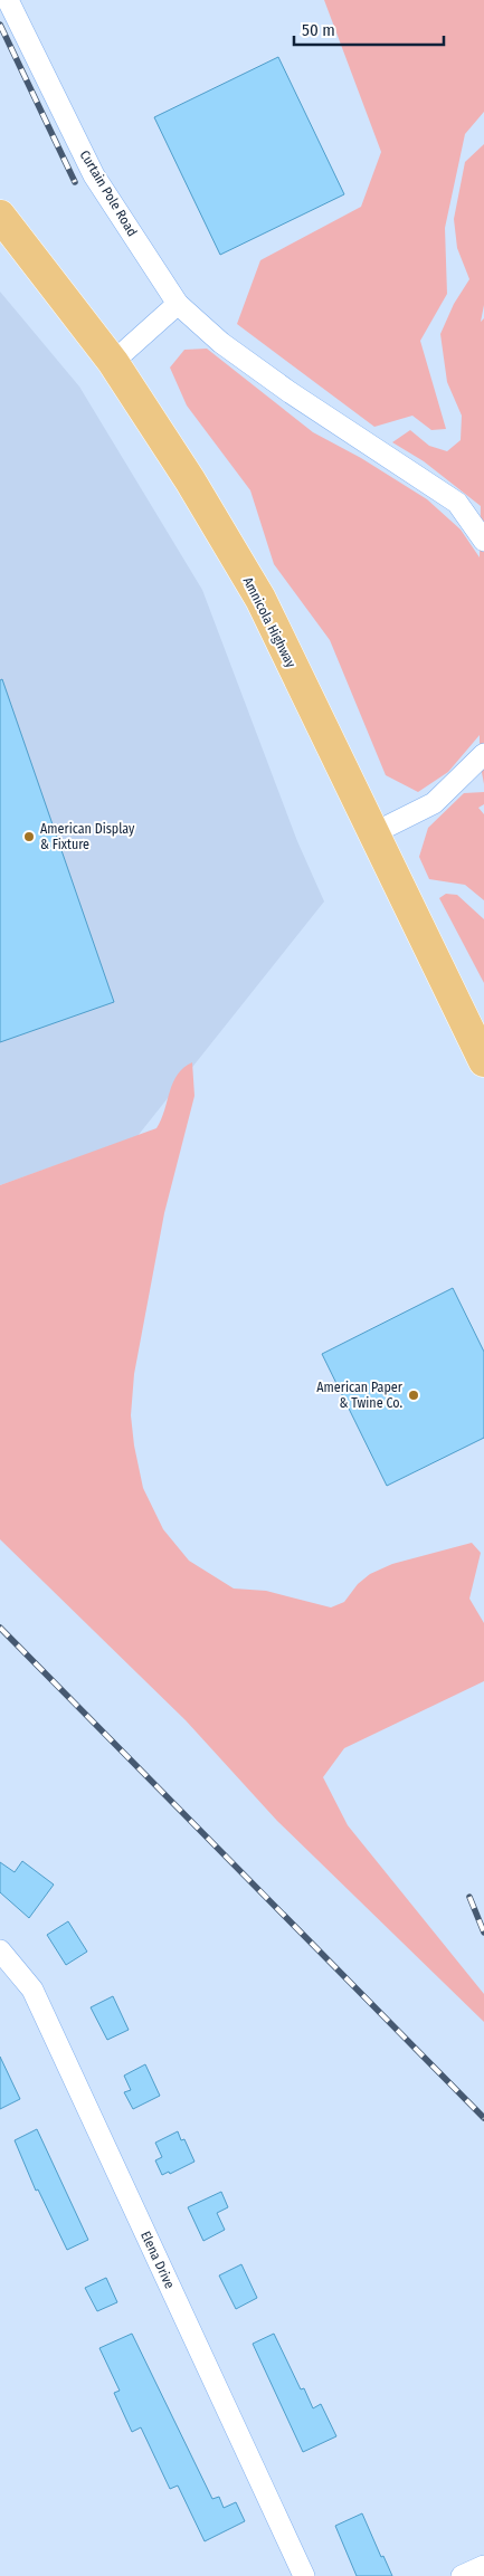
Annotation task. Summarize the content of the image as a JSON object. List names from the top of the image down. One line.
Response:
{"streets":{"main road":["Amnicola Highway"],"street":["Curtain Pole Road","Elena Drive"]},"places":["American Display & Fixture","American Paper & Twine Co."],"scale_bar":"50 m"}
